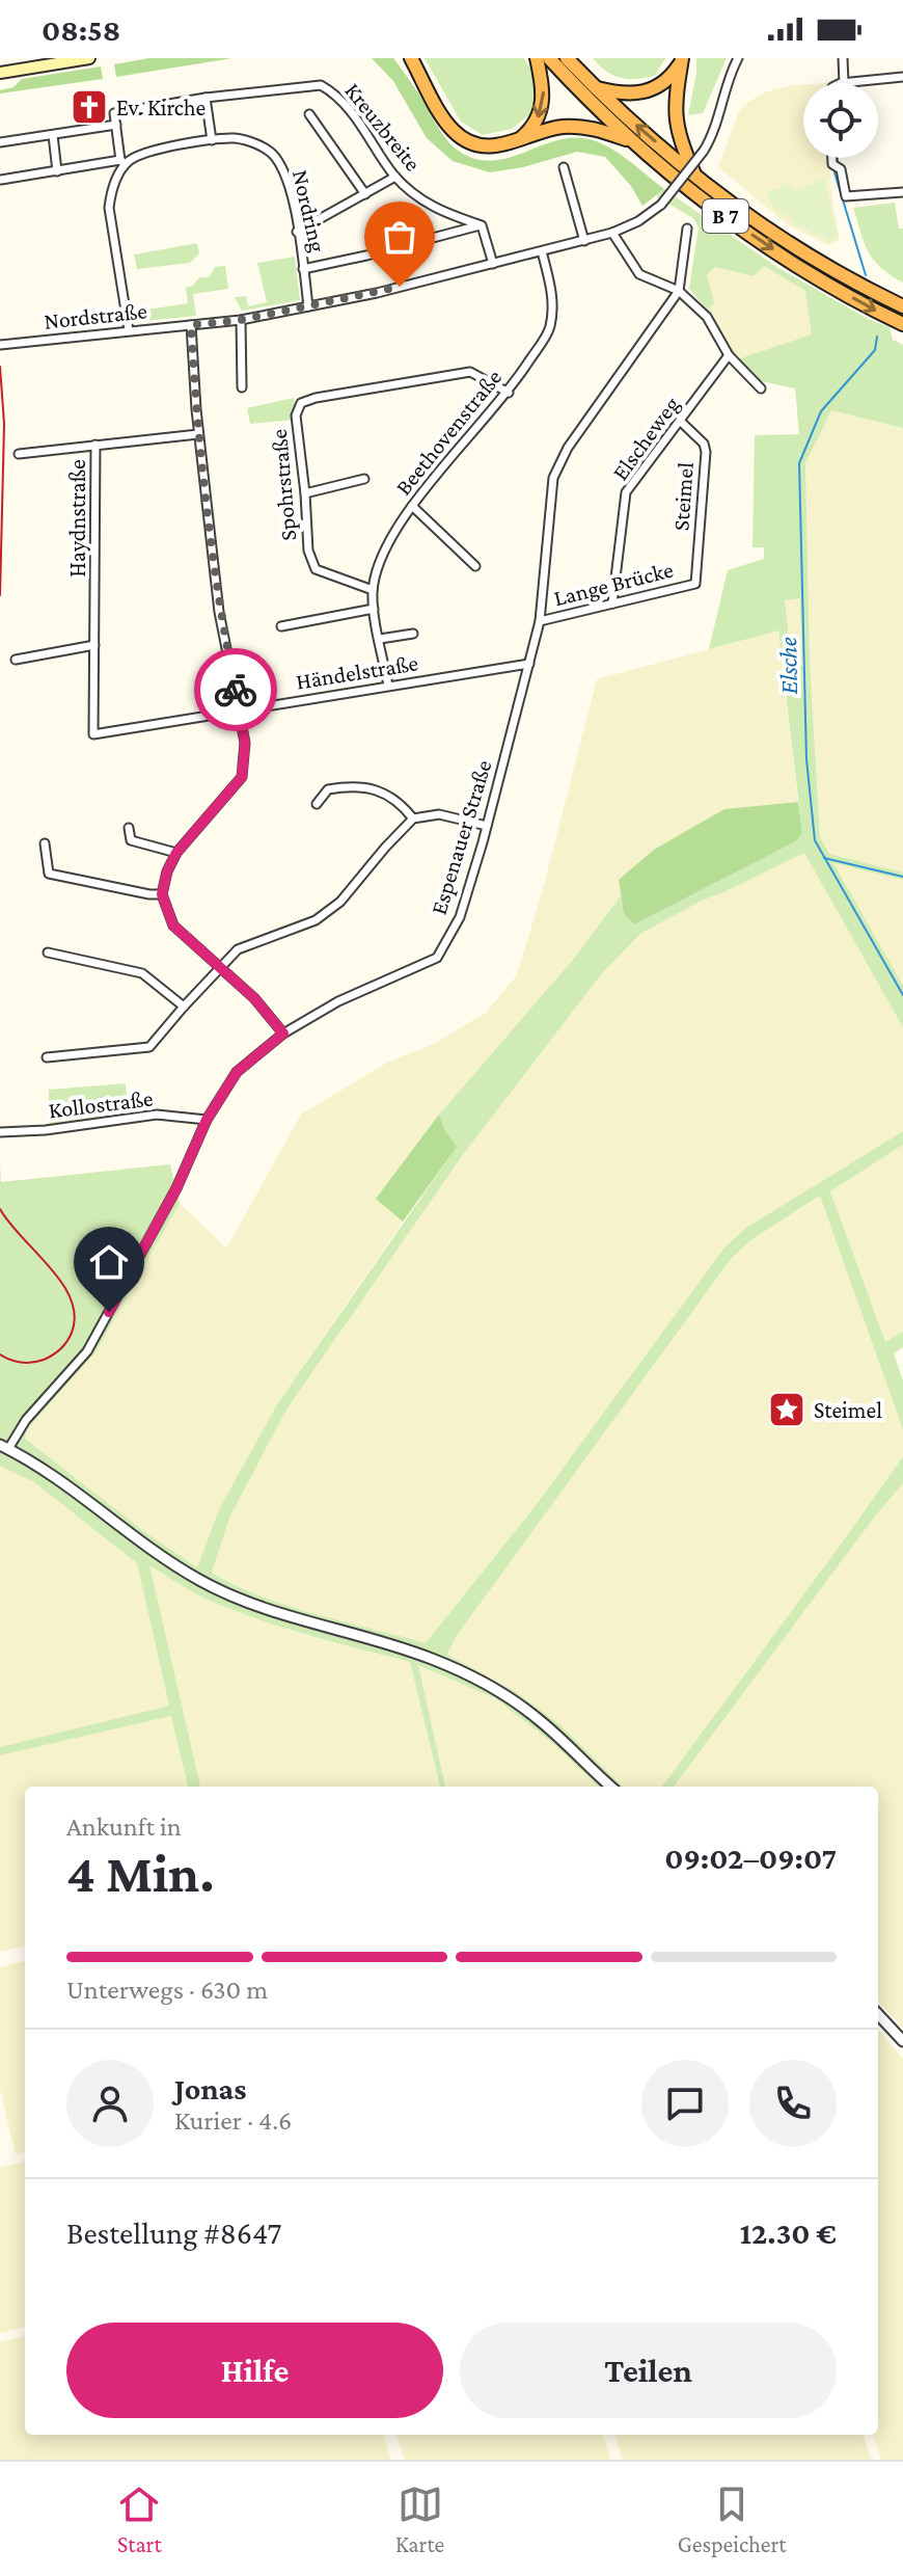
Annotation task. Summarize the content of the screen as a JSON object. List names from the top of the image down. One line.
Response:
{"streets":{"highway":["B 7"],"street":["Kreuzbreite","Nordring","Nordstraße","Beethovenstraße","Elscheweg","Spohrstraße","Steimel","Haydnstraße","Lange Brücke","Händelstraße","Espenauer Straße","Kollostraße"]},"crossings":[["Nordring","Nordstraße"],["Nordstraße","Beethovenstraße"],["Beethovenstraße","Spohrstraße"],["Beethovenstraße","Händelstraße"],["Elscheweg","Steimel"],["Elscheweg","Lange Brücke"],["Steimel","Lange Brücke"],["Haydnstraße","Händelstraße"],["Lange Brücke","Espenauer Straße"],["Händelstraße","Espenauer Straße"],["Espenauer Straße","Kollostraße"]],"water":["Elsche"],"places":{"church":["Ev. Kirche"],"place":["Steimel"]},"page":{"status":"08:58","heading":["4 Min.","Ankunft in","09:02–09:07"],"panel":["Jonas","Kurier · 4.6","Bestellung #8647","12.30 €"],"bar":"Unterwegs · 630 m","buttons":["Hilfe","Teilen"],"tabs":["Start","Karte","Gespeichert"]}}
